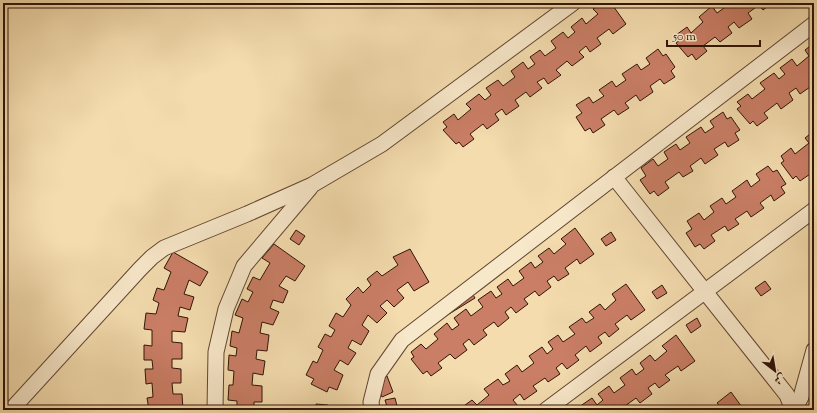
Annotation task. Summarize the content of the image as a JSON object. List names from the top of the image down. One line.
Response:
{"scale_bar":"50 m","north":"bottom right"}
